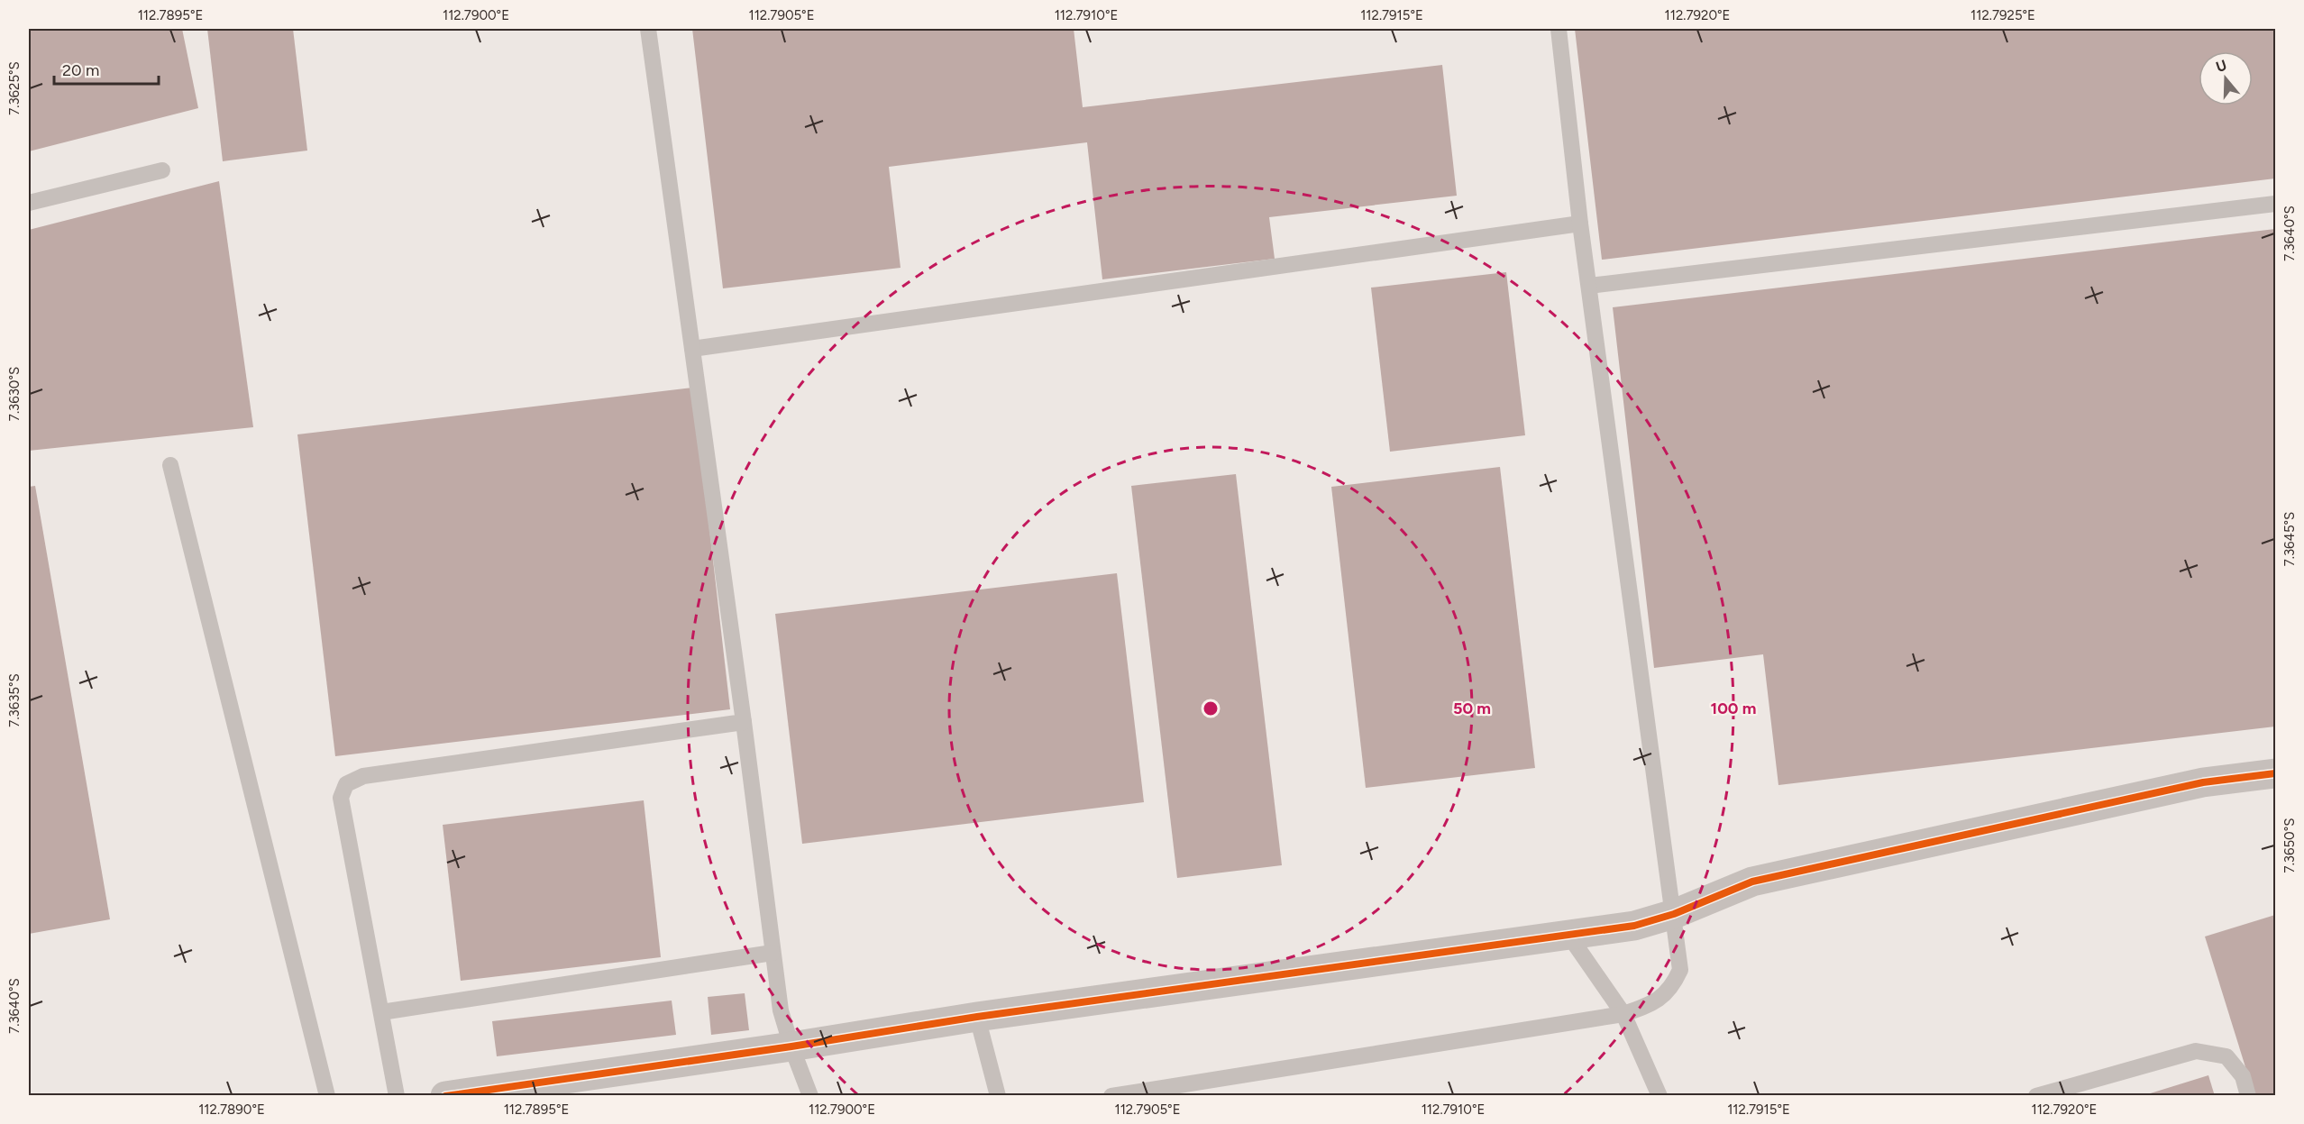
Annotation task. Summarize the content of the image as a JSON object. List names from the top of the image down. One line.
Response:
{"scale_bar":"20 m","north":"top","coordinates":["112.7895°E","112.7900°E","112.7905°E","112.7910°E","112.7915°E","112.7920°E","112.7925°E","7.3625°S","7.3640°S","7.3630°S","7.3645°S","7.3635°S","7.3650°S","112.7890°E"],"rings":["50 m","100 m"]}
